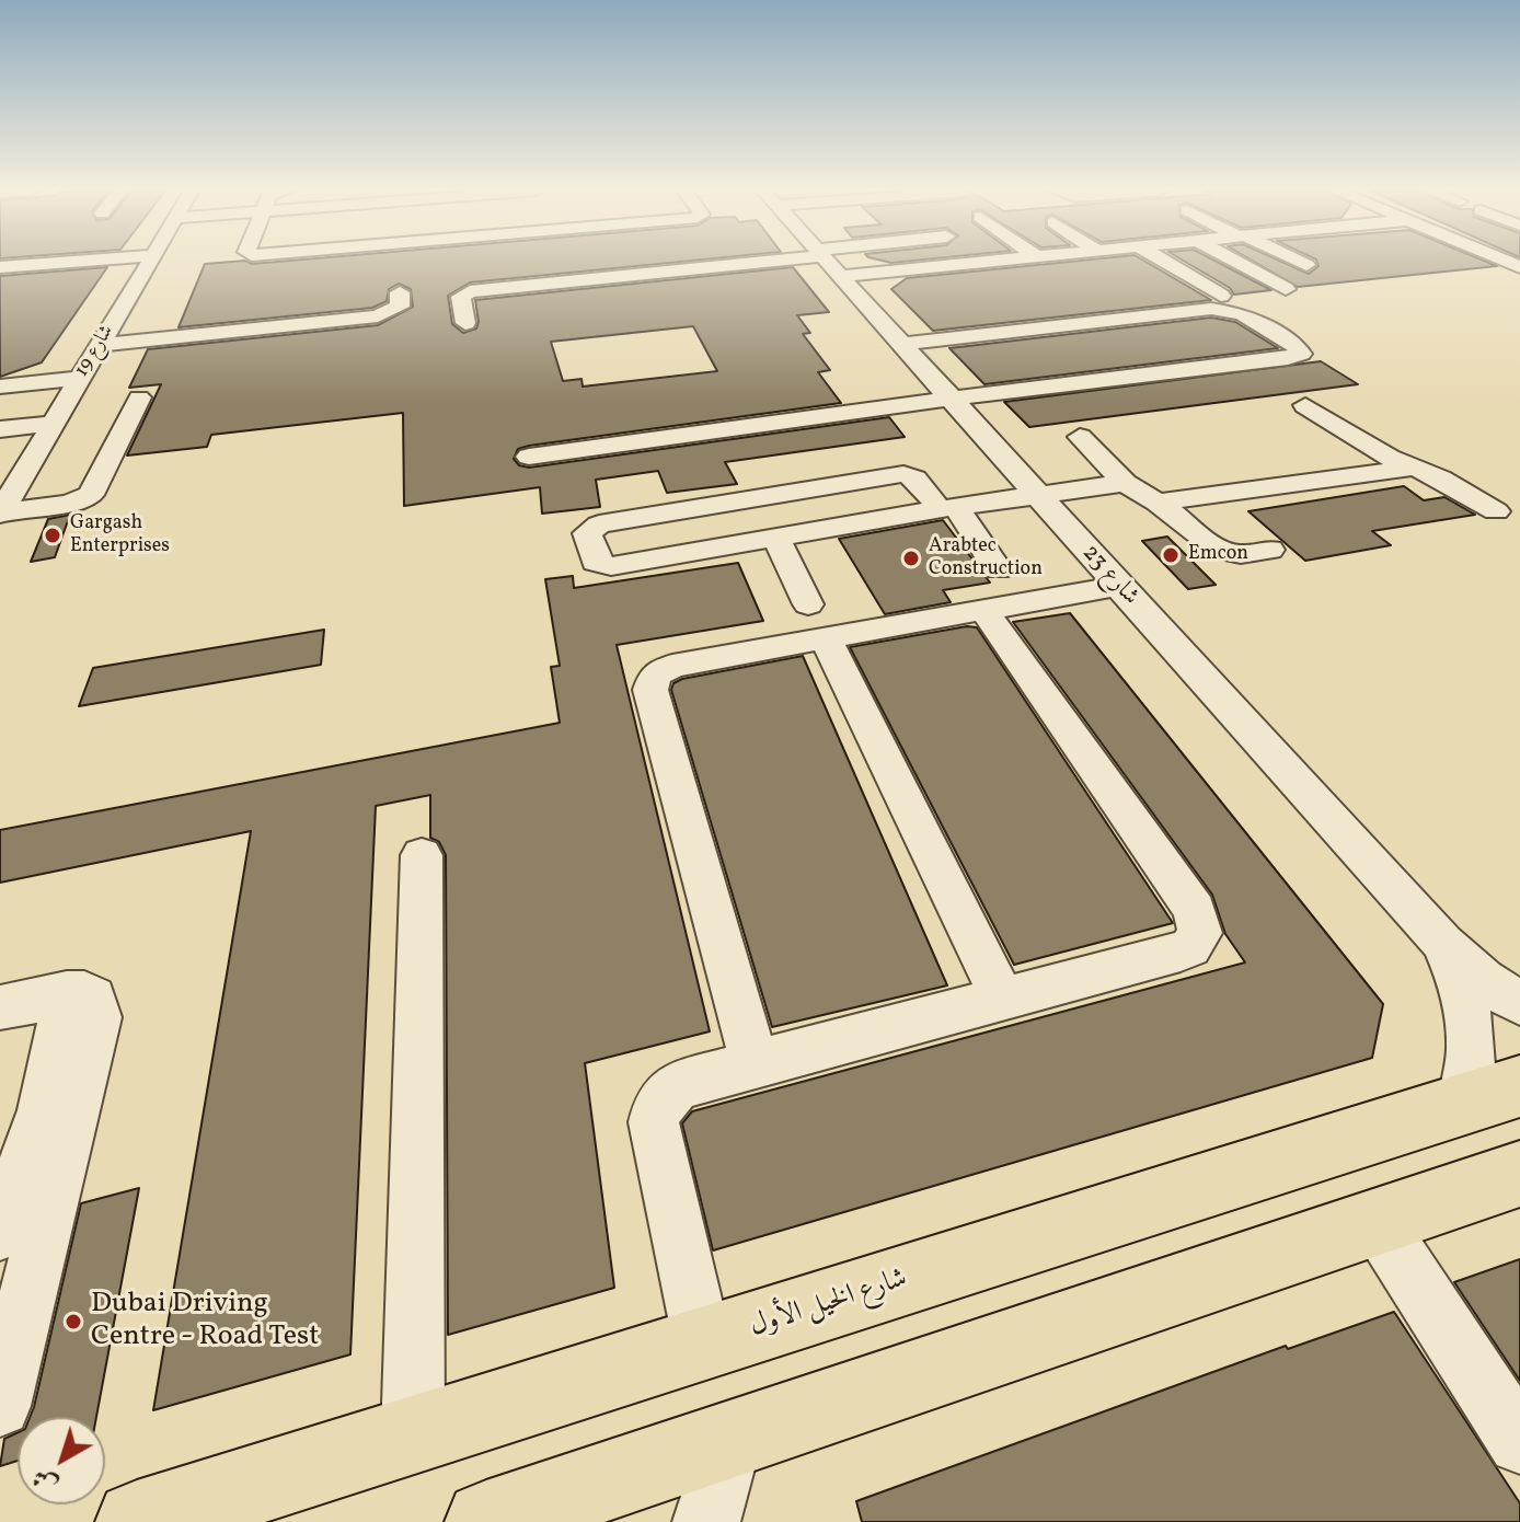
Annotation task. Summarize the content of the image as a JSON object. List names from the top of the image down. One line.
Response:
{"streets":{"main road":["شارع الخيل الأول"],"street":["شارع 19","شارع 23"]},"crossings":[["شارع 23","شارع الخيل الأول"]],"places":["Gargash Enterprises","Emcon","Arabtec Construction","Dubai Driving Centre - Road Test"],"north":"bottom left"}
